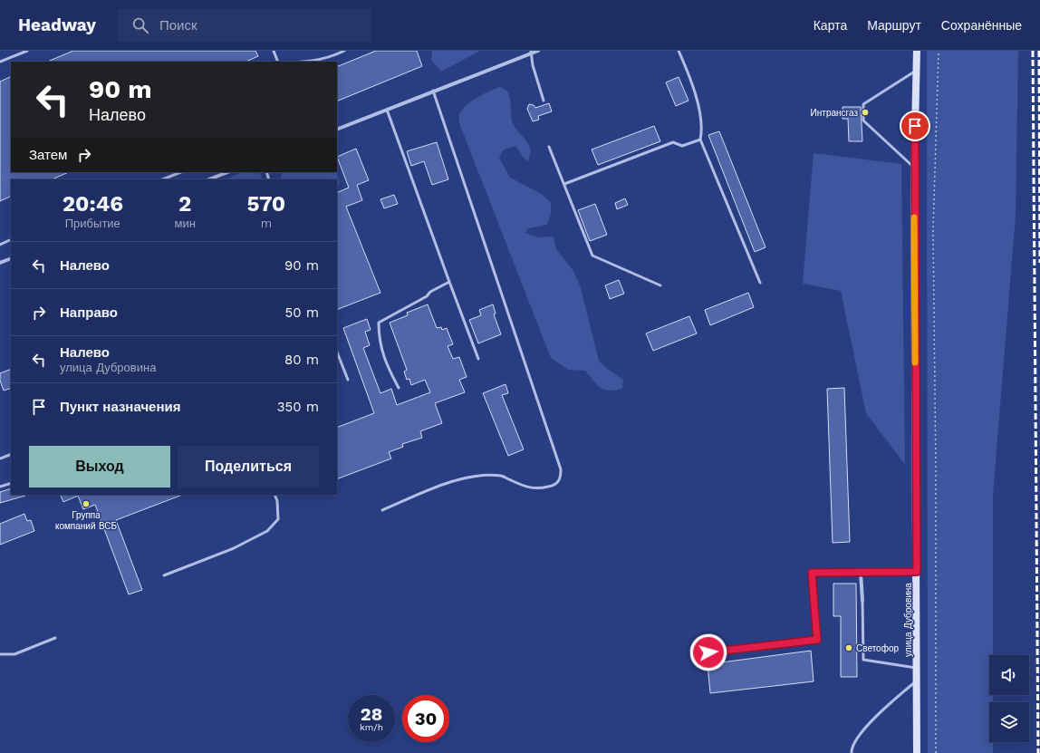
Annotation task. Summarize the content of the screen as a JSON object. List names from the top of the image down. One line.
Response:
{"streets":{"main road":["улица Дубровина"]},"places":["Интрансгаз","Группа компаний ВСБ","Светофор"],"page":{"header":"Headway","search":"Поиск","nav":["Карта","Маршрут","Сохранённые"],"turn":["90 m","Налево"],"then":"Затем","eta":["20:46","Прибытие","2","мин","570","m"],"list":[{"name":"Налево","value":"90 m"},{"name":"Направо","value":"50 m"},{"name":"Налево","note":"улица Дубровина","value":"80 m"},{"name":"Пункт назначения","value":"350 m"}],"buttons":["Выход","Поделиться"],"speed":"28 km/h","limit":"30"}}
